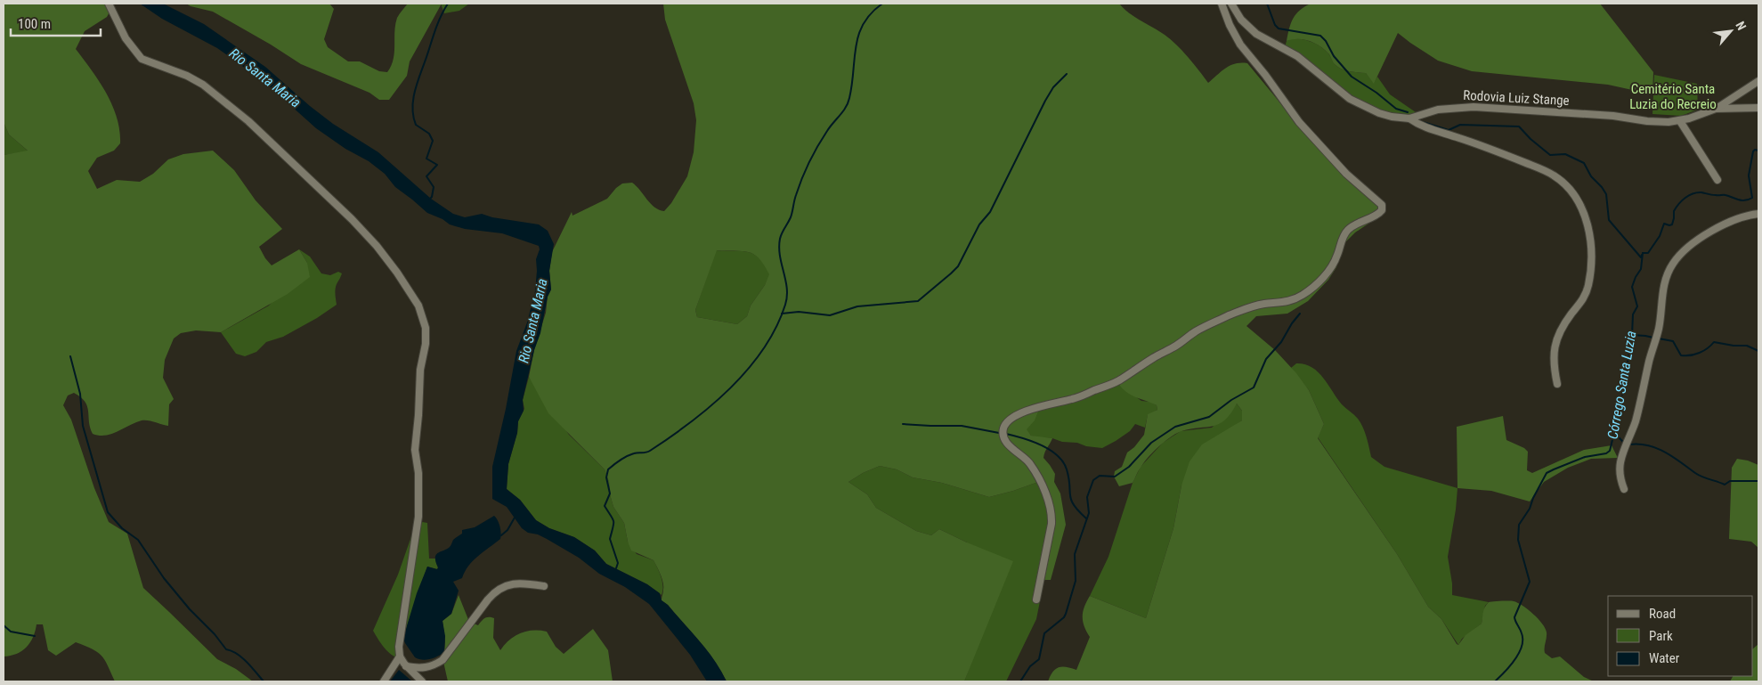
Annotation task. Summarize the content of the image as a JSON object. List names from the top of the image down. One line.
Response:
{"streets":{"street":["Rodovia Luiz Stange"]},"water":["Rio Santa Maria","Córrego Santa Luzia"],"parks":["Cemitério Santa Luzia do Recreio"],"legend":["Road","Park","Water"],"scale_bar":"100 m","north":"top right"}
